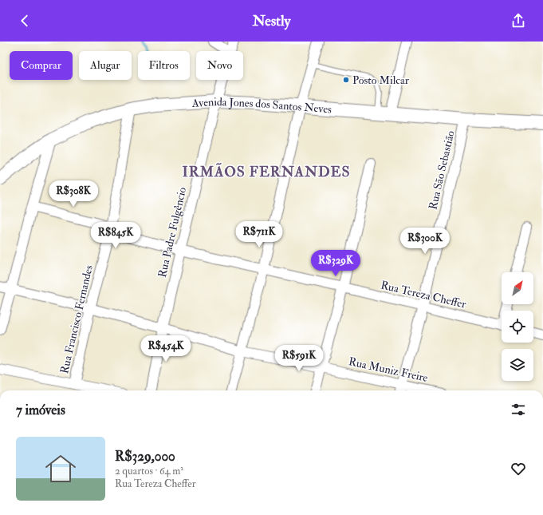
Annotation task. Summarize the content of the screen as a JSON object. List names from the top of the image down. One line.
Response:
{"streets":{"main road":["Avenida Jones dos Santos Neves"],"street":["Rua São Sebastião","Rua Padre Fulgêncio","Rua Tereza Cheffer","Rua Francisco Fernandes","Rua Muniz Freire"]},"crossings":[["Avenida Jones dos Santos Neves","Rua São Sebastião"],["Avenida Jones dos Santos Neves","Rua Padre Fulgêncio"],["Avenida Jones dos Santos Neves","Rua Francisco Fernandes"],["Rua São Sebastião","Rua Tereza Cheffer"],["Rua São Sebastião","Rua Muniz Freire"],["Rua Padre Fulgêncio","Rua Tereza Cheffer"],["Rua Padre Fulgêncio","Rua Muniz Freire"],["Rua Tereza Cheffer","Rua Francisco Fernandes"],["Rua Francisco Fernandes","Rua Muniz Freire"]],"districts":["IRMÃOS FERNANDES"],"places":["Posto Milcar"],"north":"top right","page":{"header":"Nestly","chip":["Comprar","Alugar","Filtros","Novo"],"price":["R$308K","R$711K","R$845K","R$300K","R$329K","R$454K","R$591K"],"heading":"7 imóveis","list":[{"name":"R$329,000","note":"2 quartos · 64 m² · Rua Tereza Cheffer"}]}}
